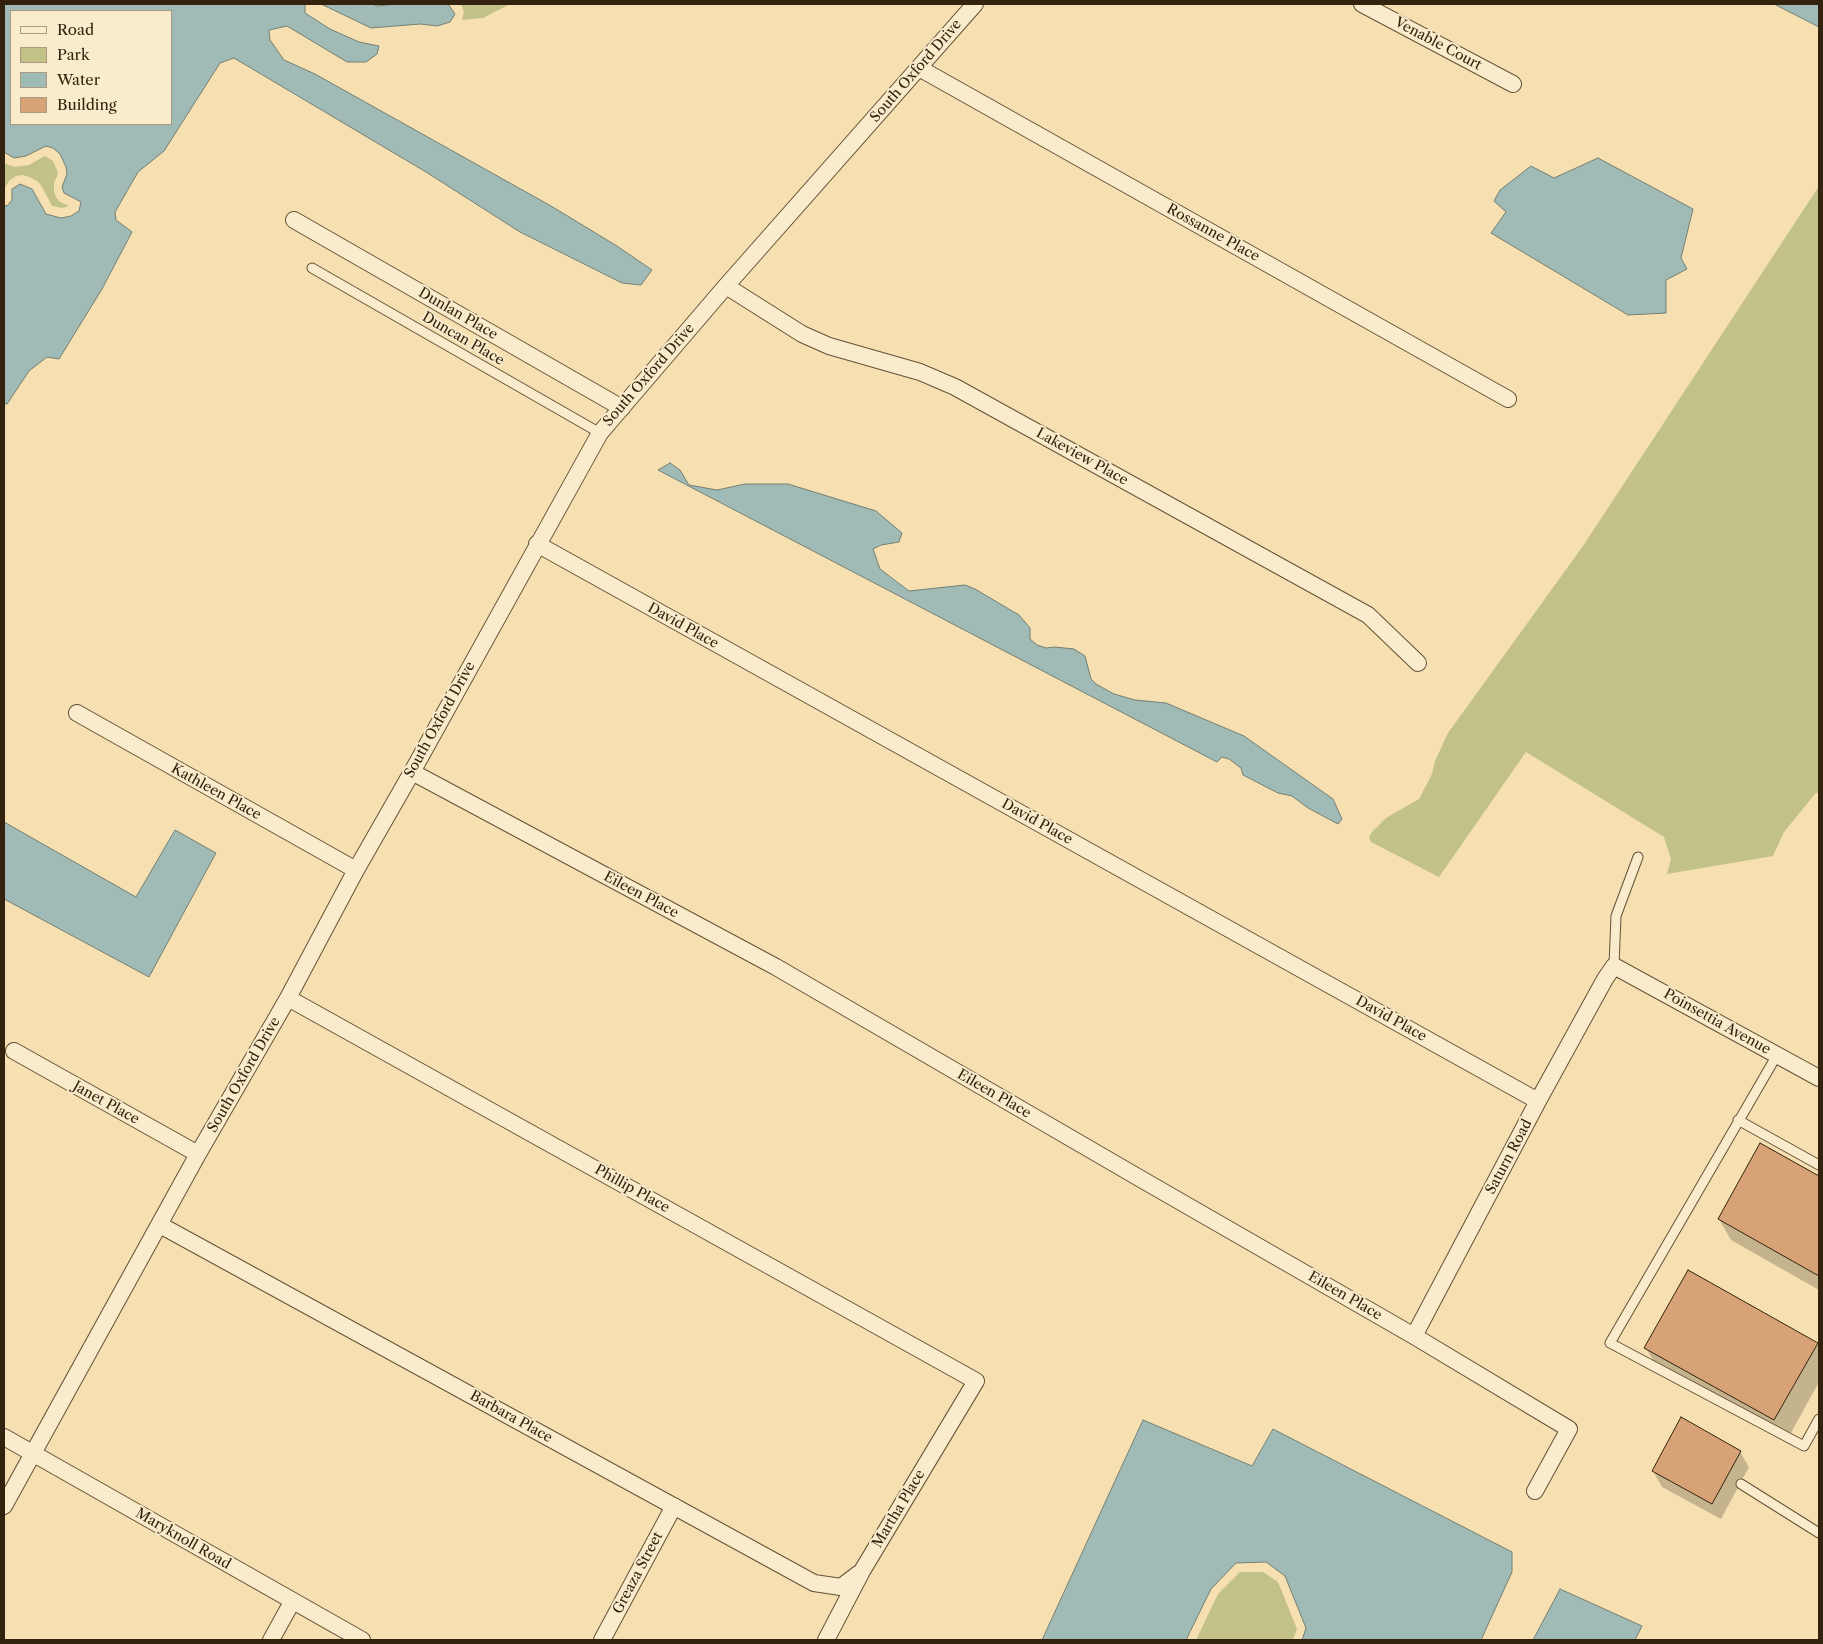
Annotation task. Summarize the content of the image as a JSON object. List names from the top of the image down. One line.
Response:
{"streets":{"street":["Venable Court","South Oxford Drive","Rossanne Place","Dunlan Place","Lakeview Place","David Place","Kathleen Place","Eileen Place","Poinsettia Avenue","Janet Place","Saturn Road","Phillip Place","Barbara Place","Martha Place","Maryknoll Road","Greaza Street"],"lane":["Duncan Place"]},"crossings":[["South Oxford Drive","Rossanne Place"],["South Oxford Drive","Dunlan Place"],["South Oxford Drive","Duncan Place"],["South Oxford Drive","Lakeview Place"],["South Oxford Drive","David Place"],["South Oxford Drive","Kathleen Place"],["South Oxford Drive","Eileen Place"],["South Oxford Drive","Janet Place"],["South Oxford Drive","Phillip Place"],["South Oxford Drive","Barbara Place"],["South Oxford Drive","Maryknoll Road"],["David Place","Saturn Road"],["Eileen Place","Saturn Road"],["Poinsettia Avenue","Saturn Road"],["Phillip Place","Martha Place"],["Barbara Place","Martha Place"],["Barbara Place","Greaza Street"]],"legend":["Road","Park","Water","Building"]}
